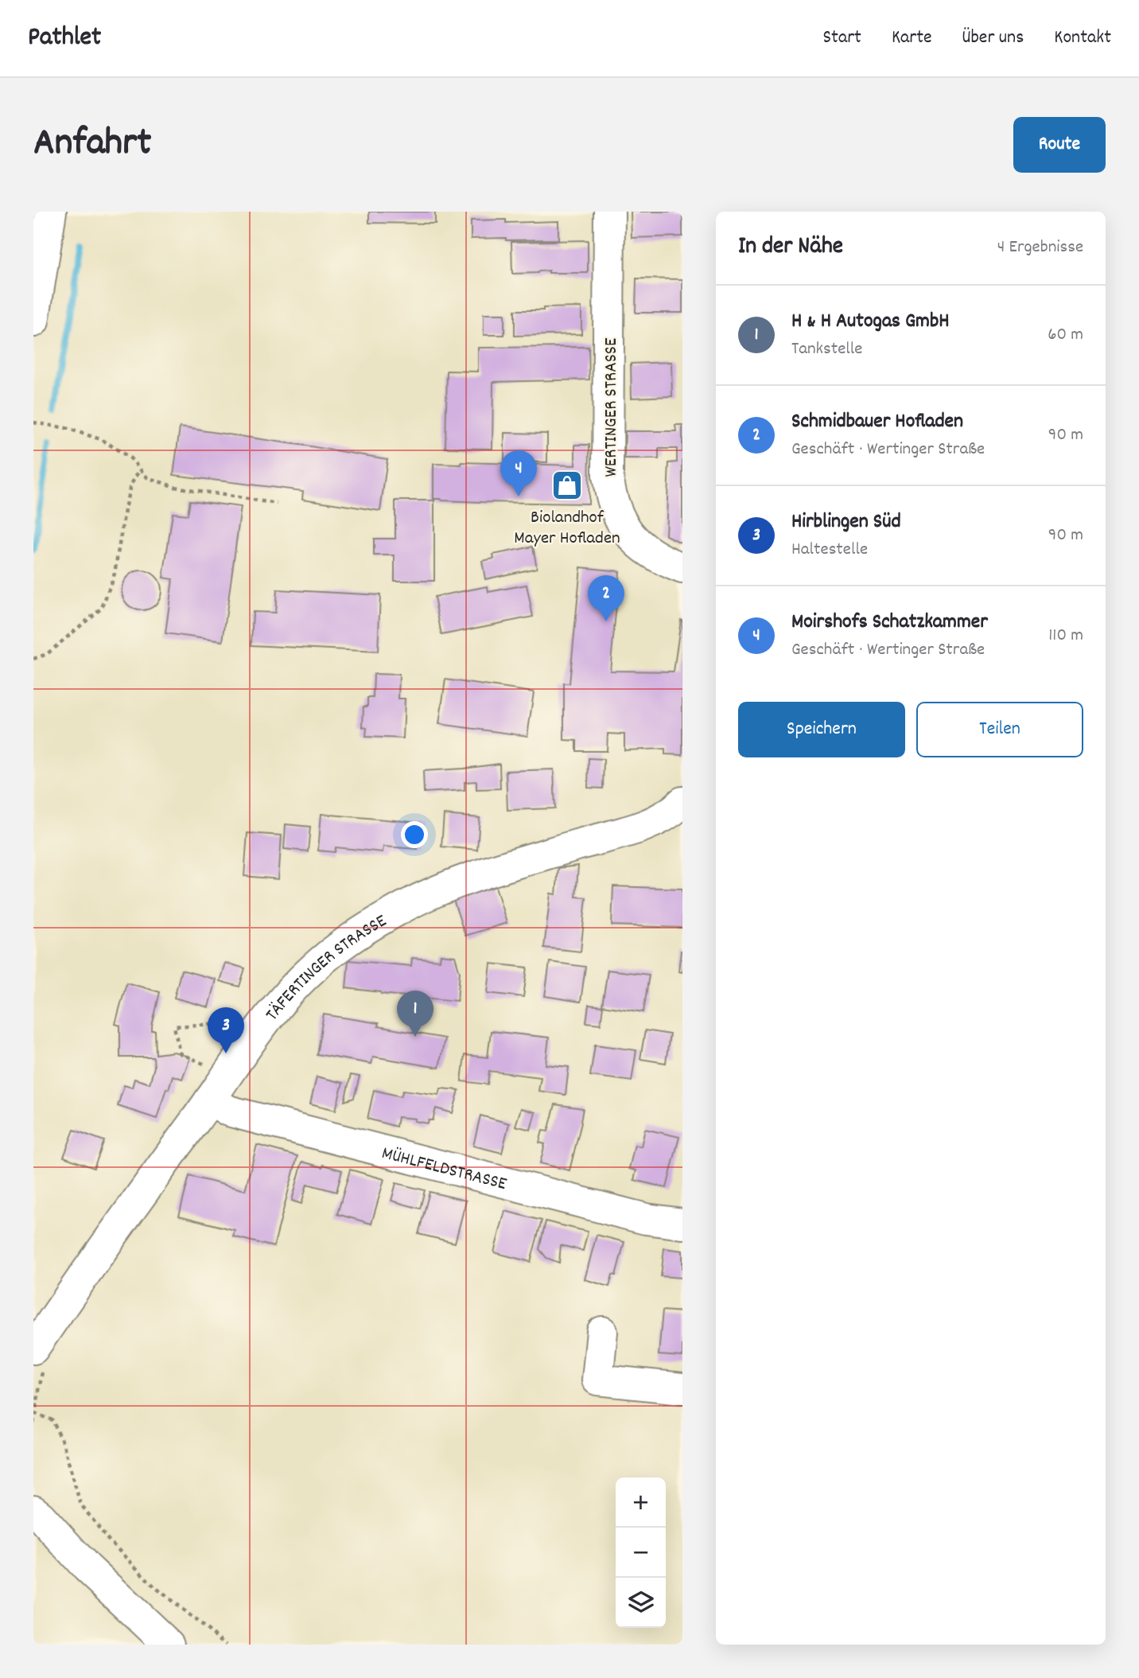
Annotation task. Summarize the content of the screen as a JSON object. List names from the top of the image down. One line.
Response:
{"streets":{"street":["WERTINGER STRASSE","TÄFERTINGER STRASSE","MÜHLFELDSTRASSE"]},"crossings":[["TÄFERTINGER STRASSE","MÜHLFELDSTRASSE"]],"places":{"shop":["Biolandhof Mayer Hofladen"]},"page":{"header":"Pathlet","nav":["Start","Karte","Über uns","Kontakt"],"title":"Anfahrt","buttons":["Route",["Speichern","Teilen"]],"heading":["In der Nähe","4 Ergebnisse"],"list":[{"mark":"1","name":"H & H Autogas GmbH","note":"Tankstelle","value":"60 m"},{"mark":"2","name":"Schmidbauer Hofladen","note":"Geschäft · Wertinger Straße","value":"90 m"},{"mark":"3","name":"Hirblingen Süd","note":"Haltestelle","value":"90 m"},{"mark":"4","name":"Moirshofs Schatzkammer","note":"Geschäft · Wertinger Straße","value":"110 m"}],"pins":["4","2","1","3"],"map_buttons":["+","−"]}}
